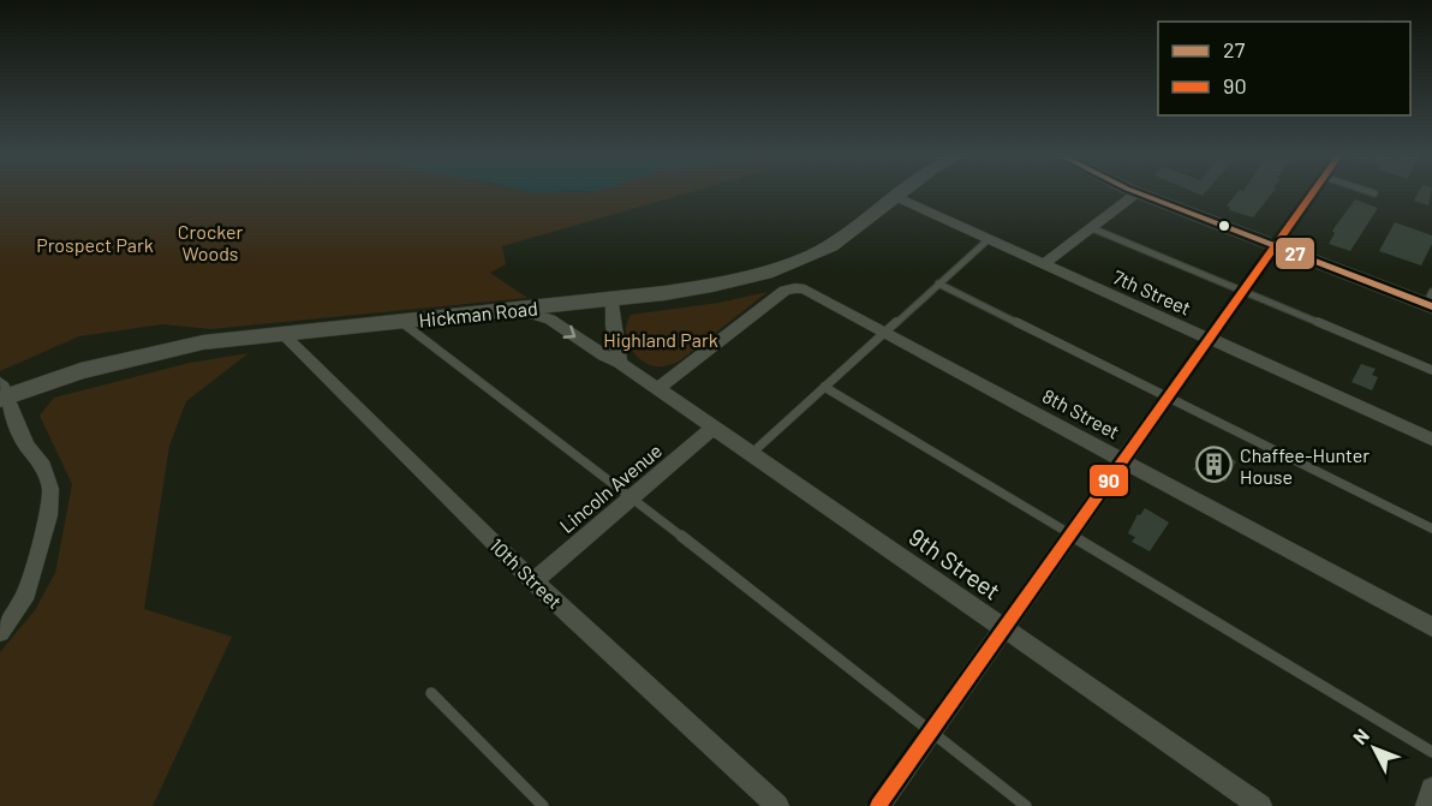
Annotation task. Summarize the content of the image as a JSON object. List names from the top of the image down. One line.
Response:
{"streets":{"main road":["Hickman Road"],"street":["7th Street","8th Street","Lincoln Avenue","9th Street","10th Street"]},"crossings":[["7th Street","Hickman Road"],["Hickman Road","9th Street"],["Hickman Road","10th Street"],["8th Street","9th Street"],["Lincoln Avenue","9th Street"],["Lincoln Avenue","10th Street"]],"parks":["Crocker Woods","Prospect Park","Highland Park"],"places":{"building":["Chaffee-Hunter House"]},"lines":["transit line 27","transit line 90"],"legend":["27","90"],"north":"top left"}
